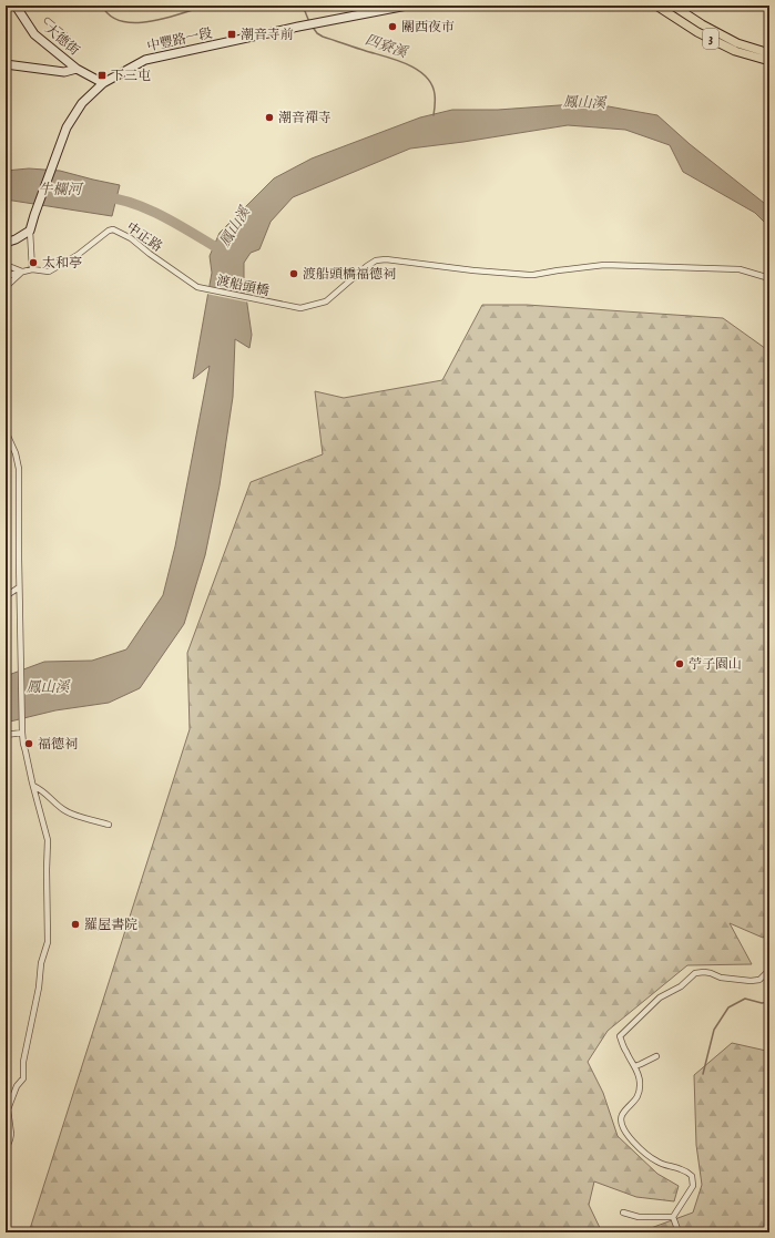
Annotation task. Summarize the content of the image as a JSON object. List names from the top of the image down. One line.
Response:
{"streets":{"main road":["3","大德街","中豐路一段"],"street":["中正路","渡船頭橋"]},"crossings":[["大德街","中豐路一段"],["中正路","渡船頭橋"]],"water":["四寮溪","鳳山溪","牛欄河"],"places":{"other":["關西夜市","潮音禪寺","太和亭","渡船頭橋福德祠","苧子園山","福德祠","羅屋書院"],"transit":["潮音寺前","下三屯"]}}
